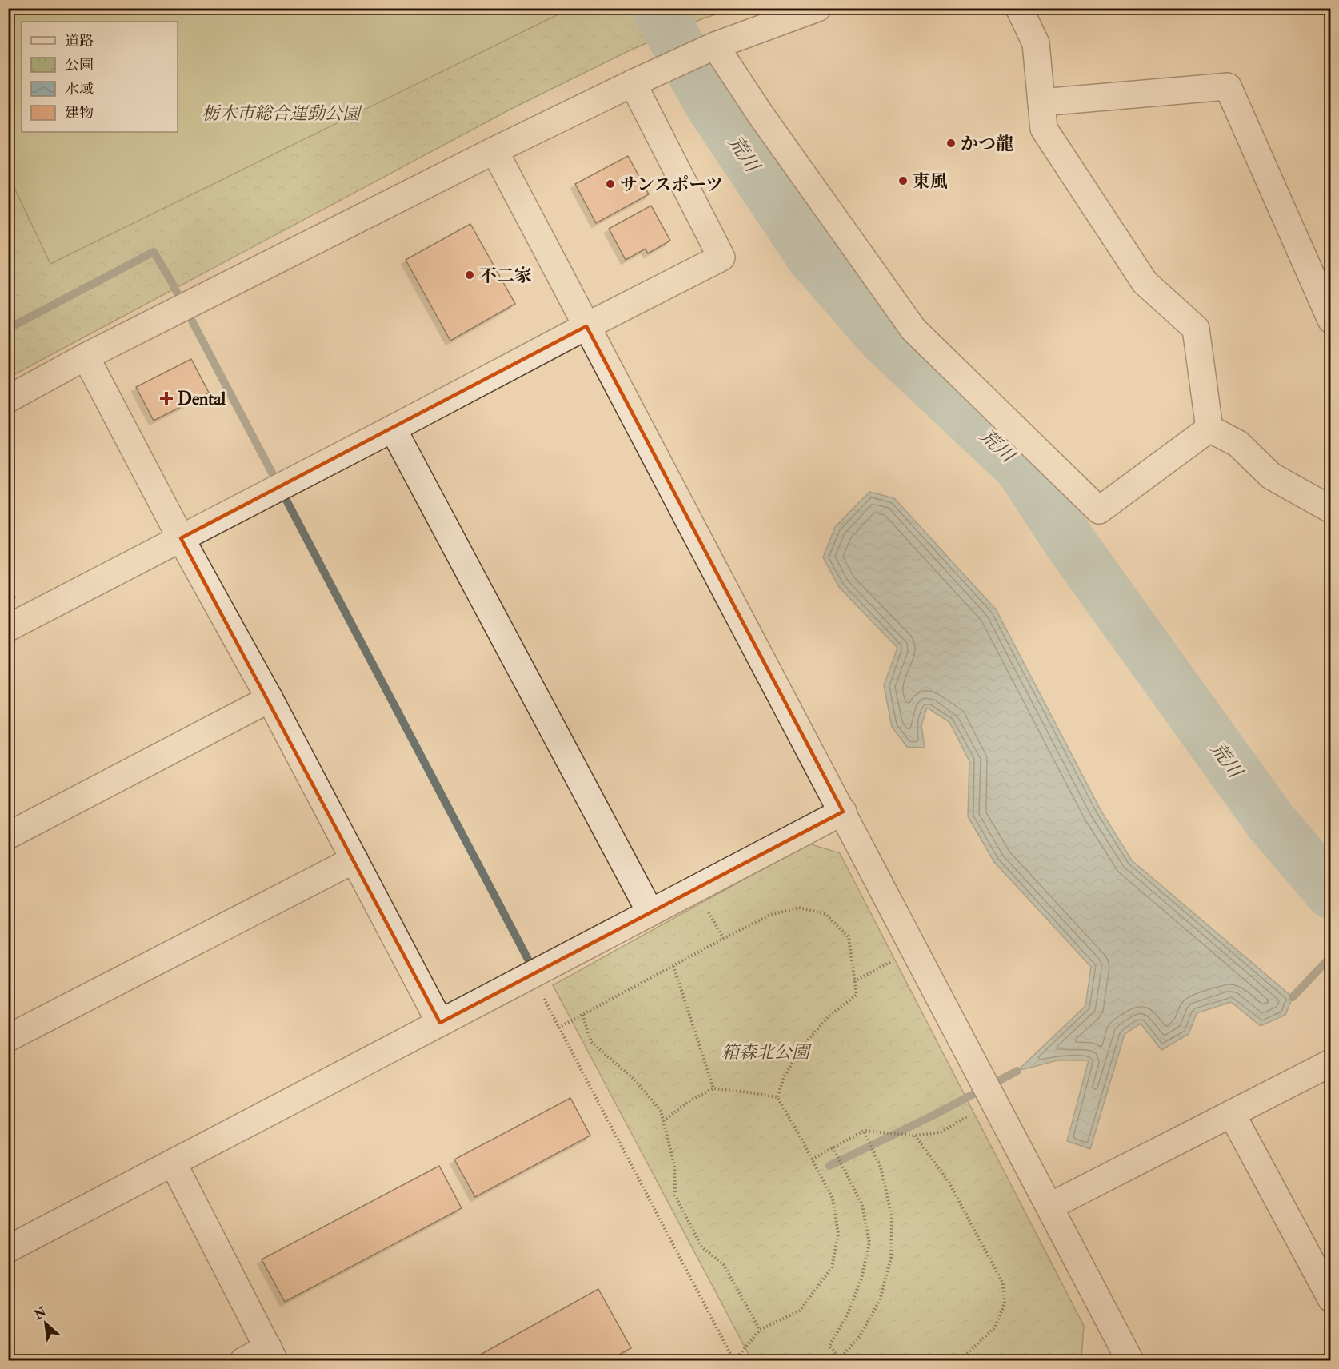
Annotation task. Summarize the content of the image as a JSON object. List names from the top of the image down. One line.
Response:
{"water":["荒川"],"parks":["栃木市総合運動公園","箱森北公園"],"places":{"other":["かつ龍","東風","サンスポーツ","不二家"],"health":["Dental"]},"legend":["道路","公園","水域","建物"],"north":"top left"}
